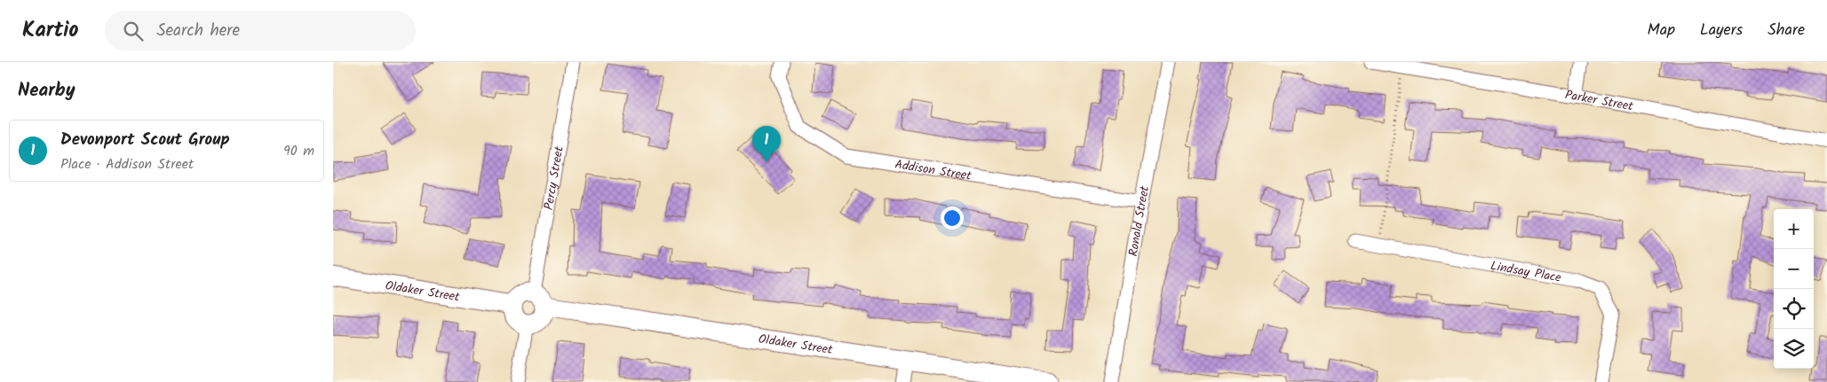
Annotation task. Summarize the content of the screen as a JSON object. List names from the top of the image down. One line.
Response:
{"streets":{"street":["Parker Street","Addison Street","Percy Street","Ronald Street","Lindsay Place","Oldaker Street"]},"crossings":[["Addison Street","Ronald Street"],["Percy Street","Oldaker Street"]],"page":{"header":"Kartio","search":"Search here","nav":["Map","Layers","Share"],"heading":"Nearby","list":[{"mark":"1","name":"Devonport Scout Group","note":"Place · Addison Street","value":"90 m"}],"pins":"1","map_buttons":["+","−"]}}
